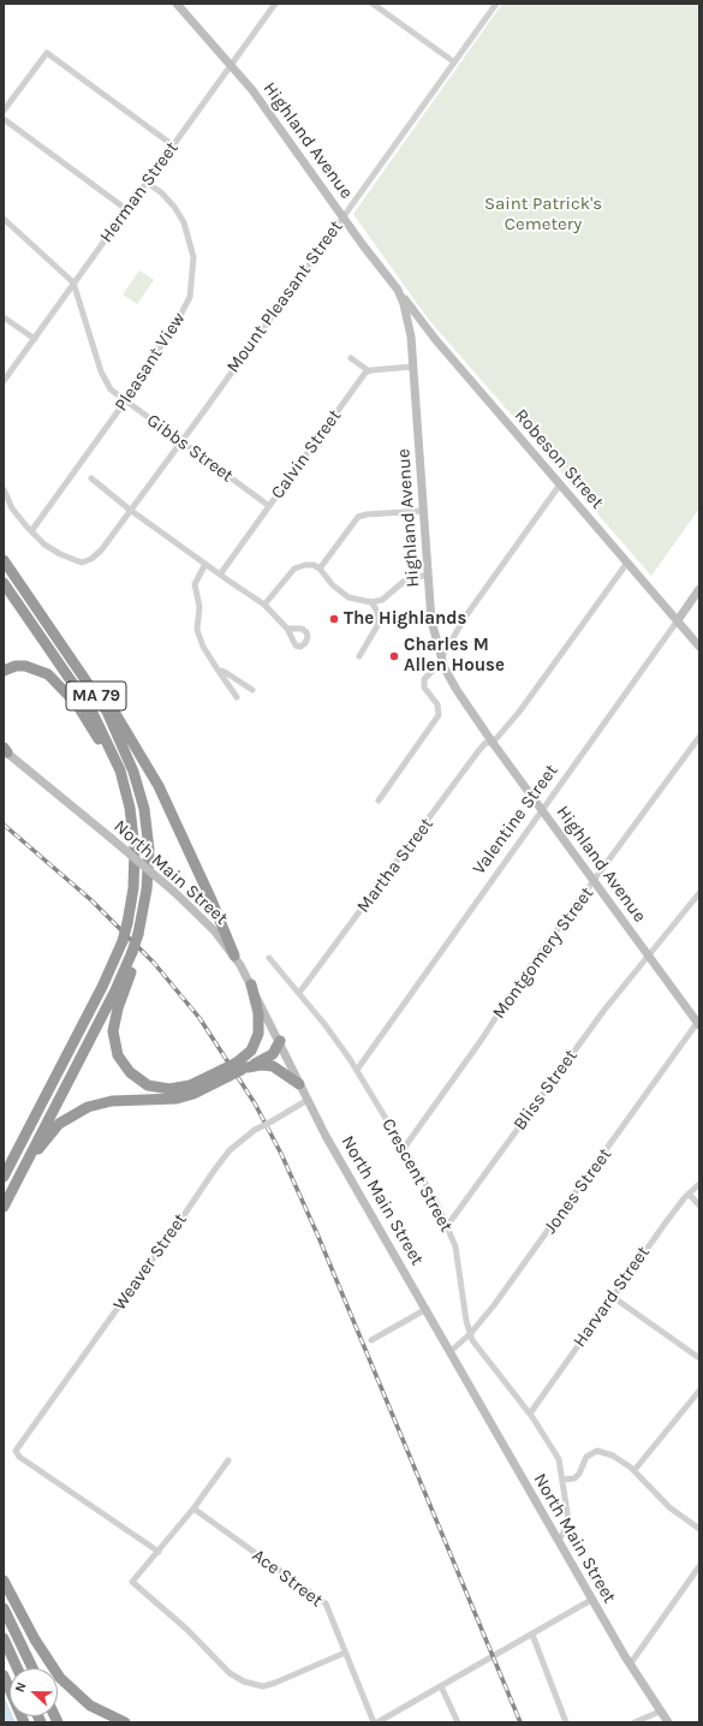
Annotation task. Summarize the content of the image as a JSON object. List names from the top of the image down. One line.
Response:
{"streets":{"highway":["MA 79"],"main road":["Highland Avenue","Robeson Street","Valentine Street","North Main Street"],"street":["Herman Street","Mount Pleasant Street","Pleasant View","Gibbs Street","Calvin Street","Martha Street","Montgomery Street","Bliss Street","Crescent Street","Jones Street","Weaver Street","Harvard Street","Ace Street"]},"crossings":[["Highland Avenue","Herman Street"],["Highland Avenue","Mount Pleasant Street"],["Highland Avenue","Robeson Street"],["Highland Avenue","Valentine Street"],["Highland Avenue","Martha Street"],["Highland Avenue","Montgomery Street"],["Highland Avenue","Bliss Street"],["Highland Avenue","Jones Street"],["Herman Street","Pleasant View"],["Herman Street","Gibbs Street"],["Mount Pleasant Street","Pleasant View"],["Mount Pleasant Street","Gibbs Street"],["Pleasant View","Gibbs Street"],["Gibbs Street","Calvin Street"],["Robeson Street","Valentine Street"],["Robeson Street","Martha Street"],["Valentine Street","Crescent Street"],["Martha Street","Crescent Street"],["North Main Street","Crescent Street"],["North Main Street","Jones Street"],["North Main Street","Weaver Street"],["Montgomery Street","Crescent Street"],["Bliss Street","Crescent Street"],["Crescent Street","Jones Street"],["Crescent Street","Harvard Street"]],"parks":["Saint Patrick's Cemetery"],"places":["The Highlands","Charles M Allen House"],"north":"left"}
